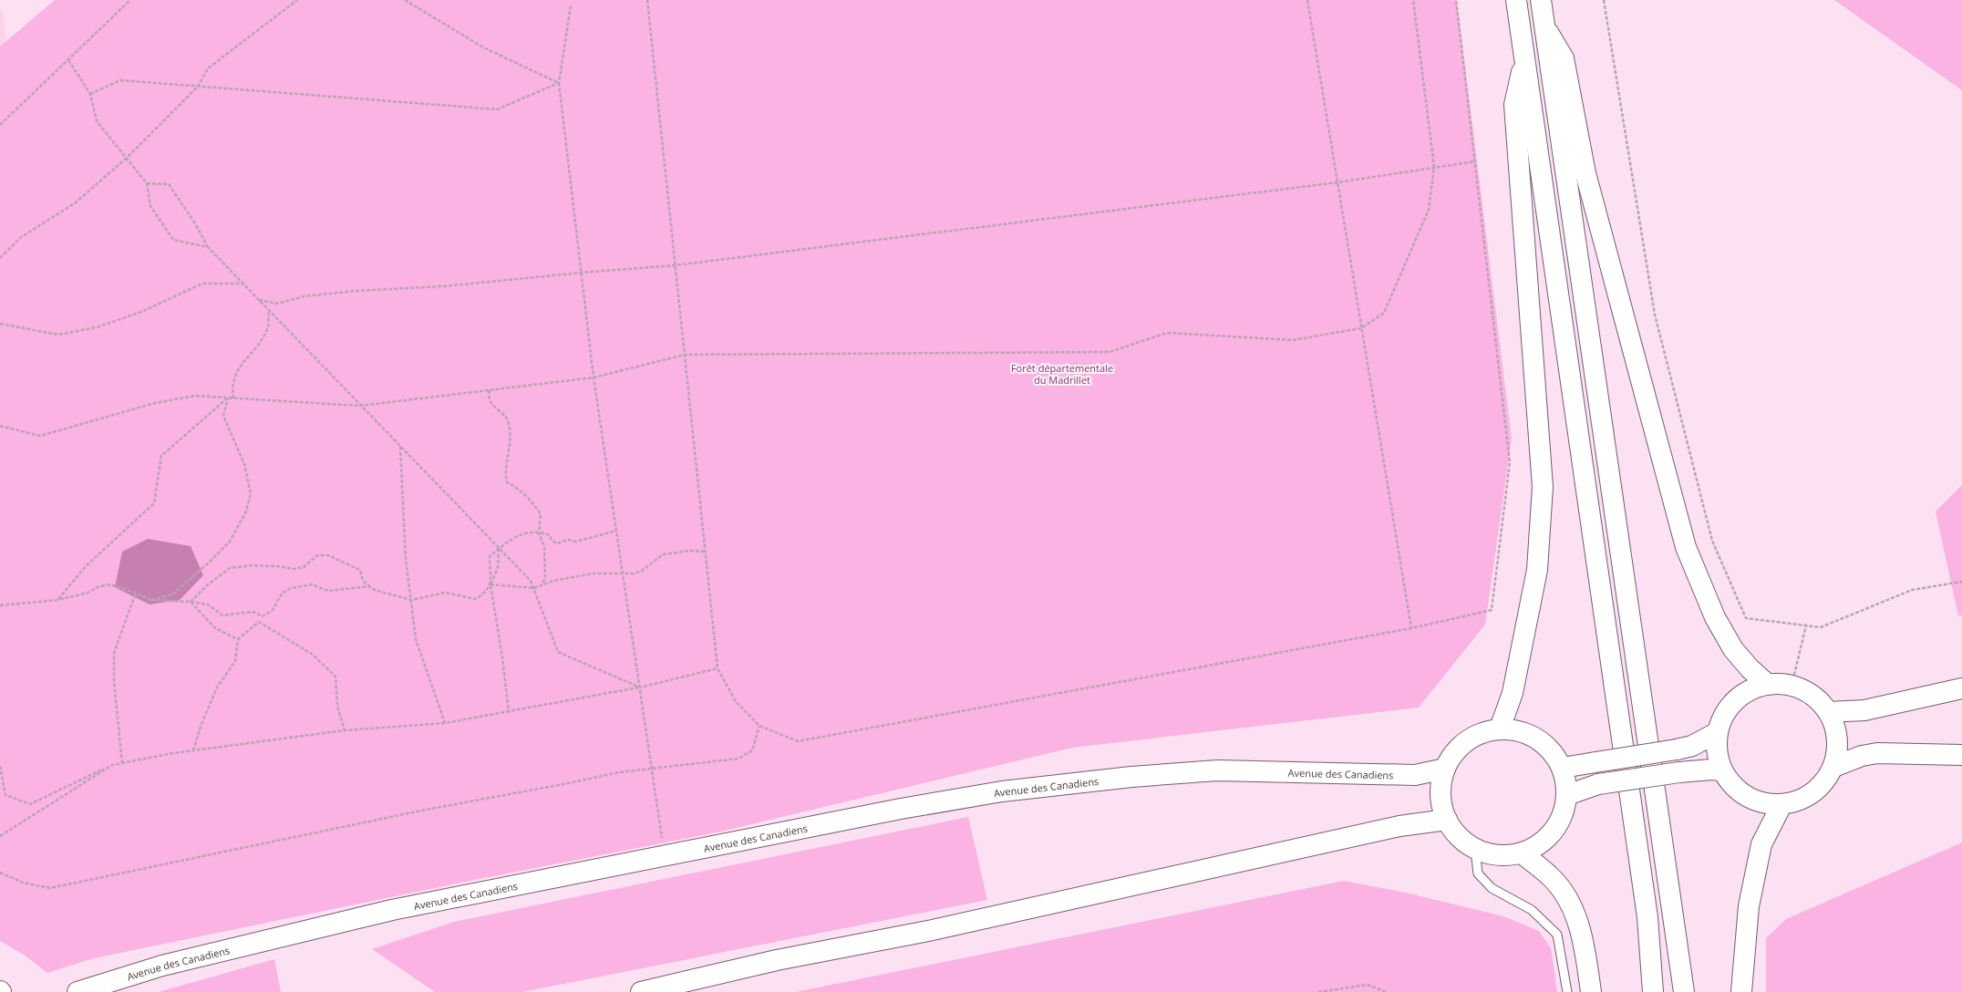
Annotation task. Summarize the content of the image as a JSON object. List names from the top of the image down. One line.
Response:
{"streets":{"highway":["Avenue des Canadiens"]},"parks":["Forêt départementale du Madrillet"]}
